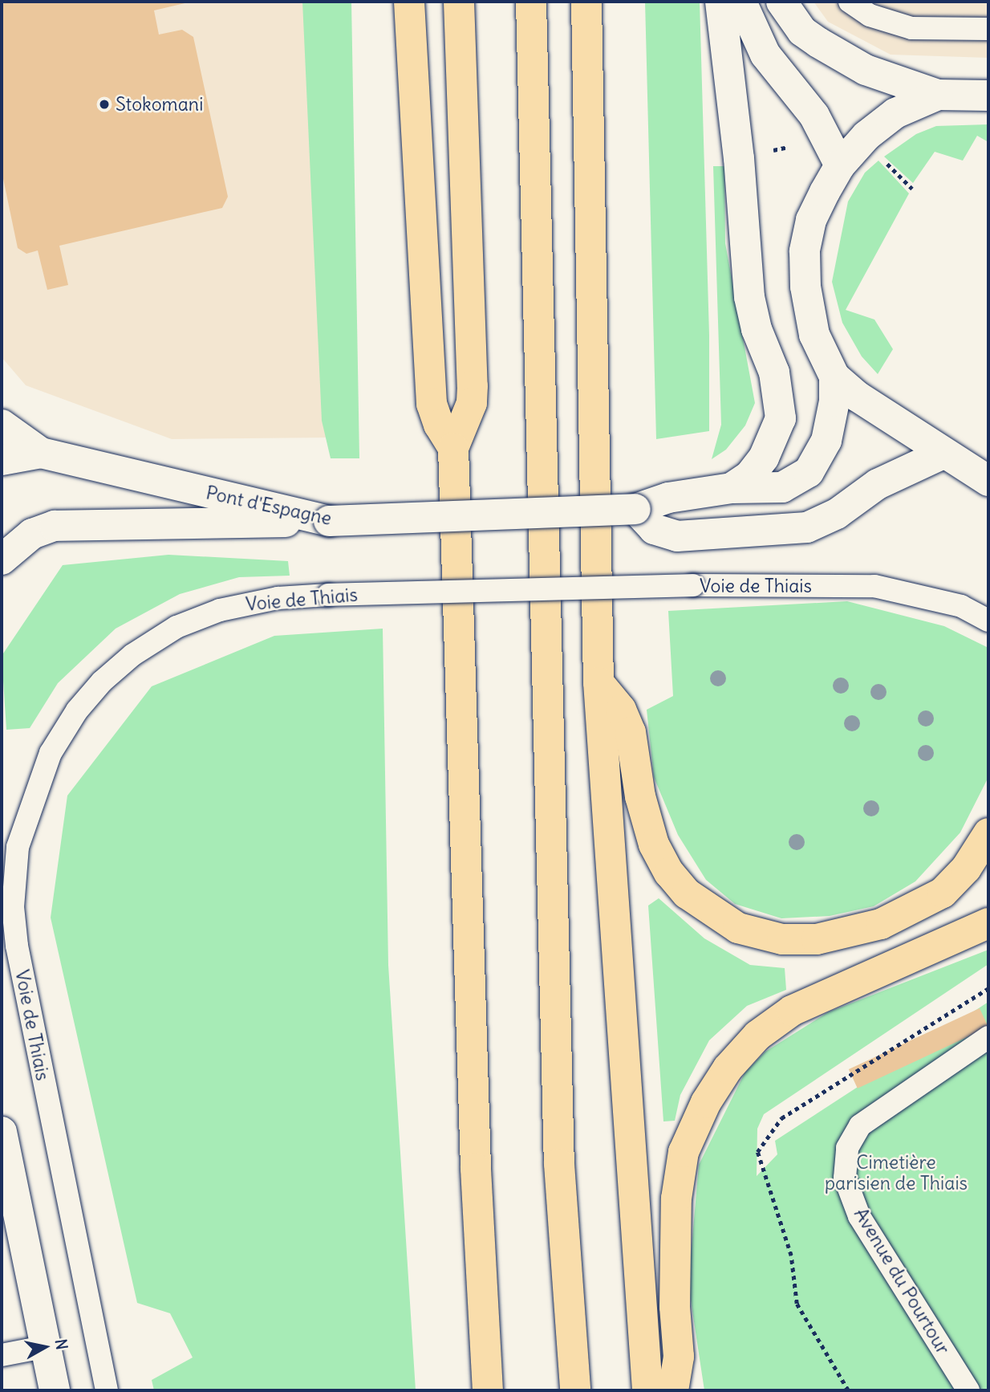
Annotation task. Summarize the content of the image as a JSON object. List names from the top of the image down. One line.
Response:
{"streets":{"street":["Pont d'Espagne"],"lane":["Voie de Thiais","Avenue du Pourtour"]},"parks":["Cimetière parisien de Thiais"],"places":["Stokomani"],"north":"right"}
